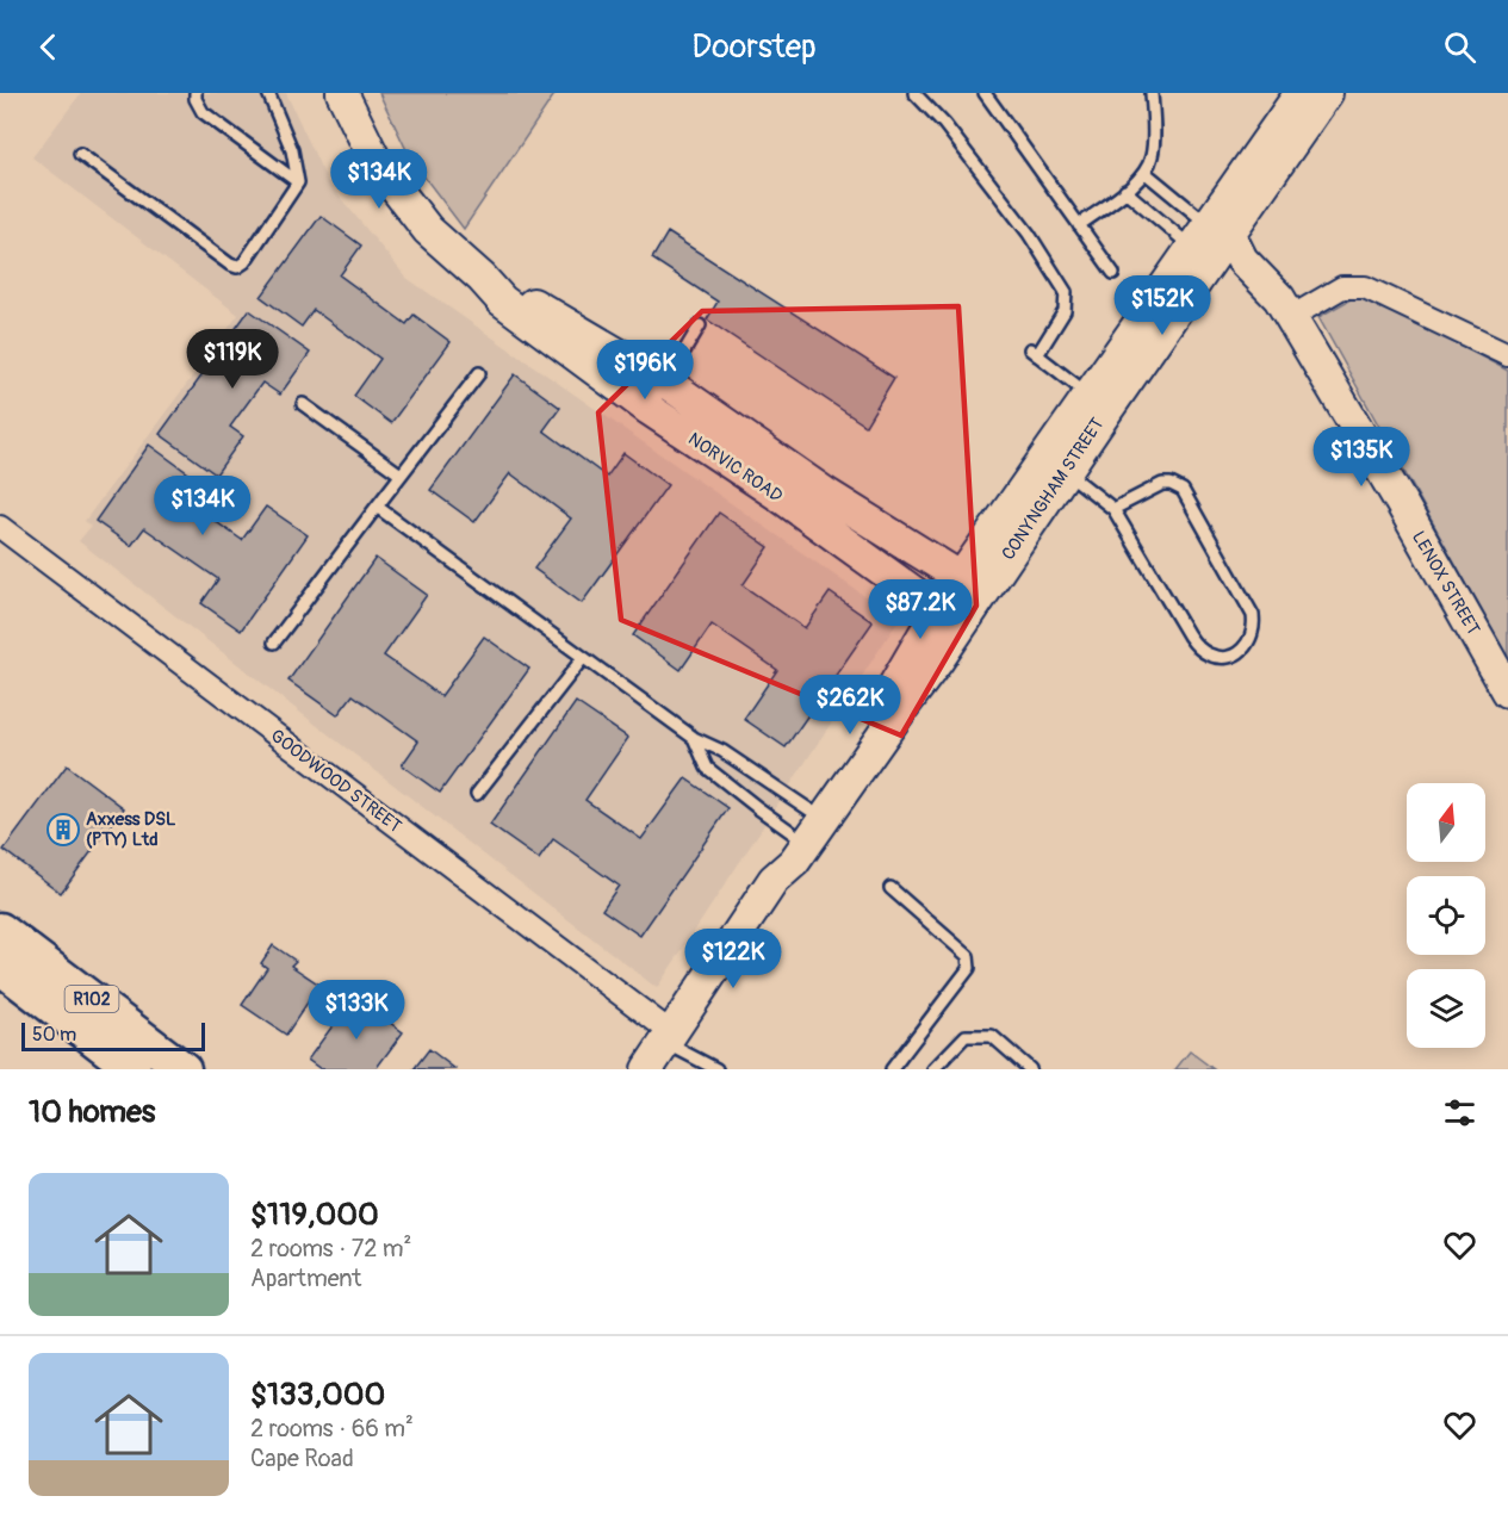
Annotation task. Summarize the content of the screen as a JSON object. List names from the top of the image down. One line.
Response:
{"streets":{"main road":["R102"],"street":["NORVIC ROAD","CONYNGHAM STREET","LENOX STREET","GOODWOOD STREET"]},"crossings":[["NORVIC ROAD","CONYNGHAM STREET"],["CONYNGHAM STREET","LENOX STREET"],["CONYNGHAM STREET","GOODWOOD STREET"]],"places":{"building":["Axxess DSL (PTY) Ltd"]},"scale_bar":"50 m","north":"top","page":{"header":"Doorstep","price":["$134K","$152K","$119K","$196K","$135K","$134K","$87.2K","$262K","$122K","$133K"],"scale":"50 m","heading":"10 homes","list":[{"name":"$119,000","note":"2 rooms · 72 m² · Apartment"},{"name":"$133,000","note":"2 rooms · 66 m² · Cape Road"}]}}
